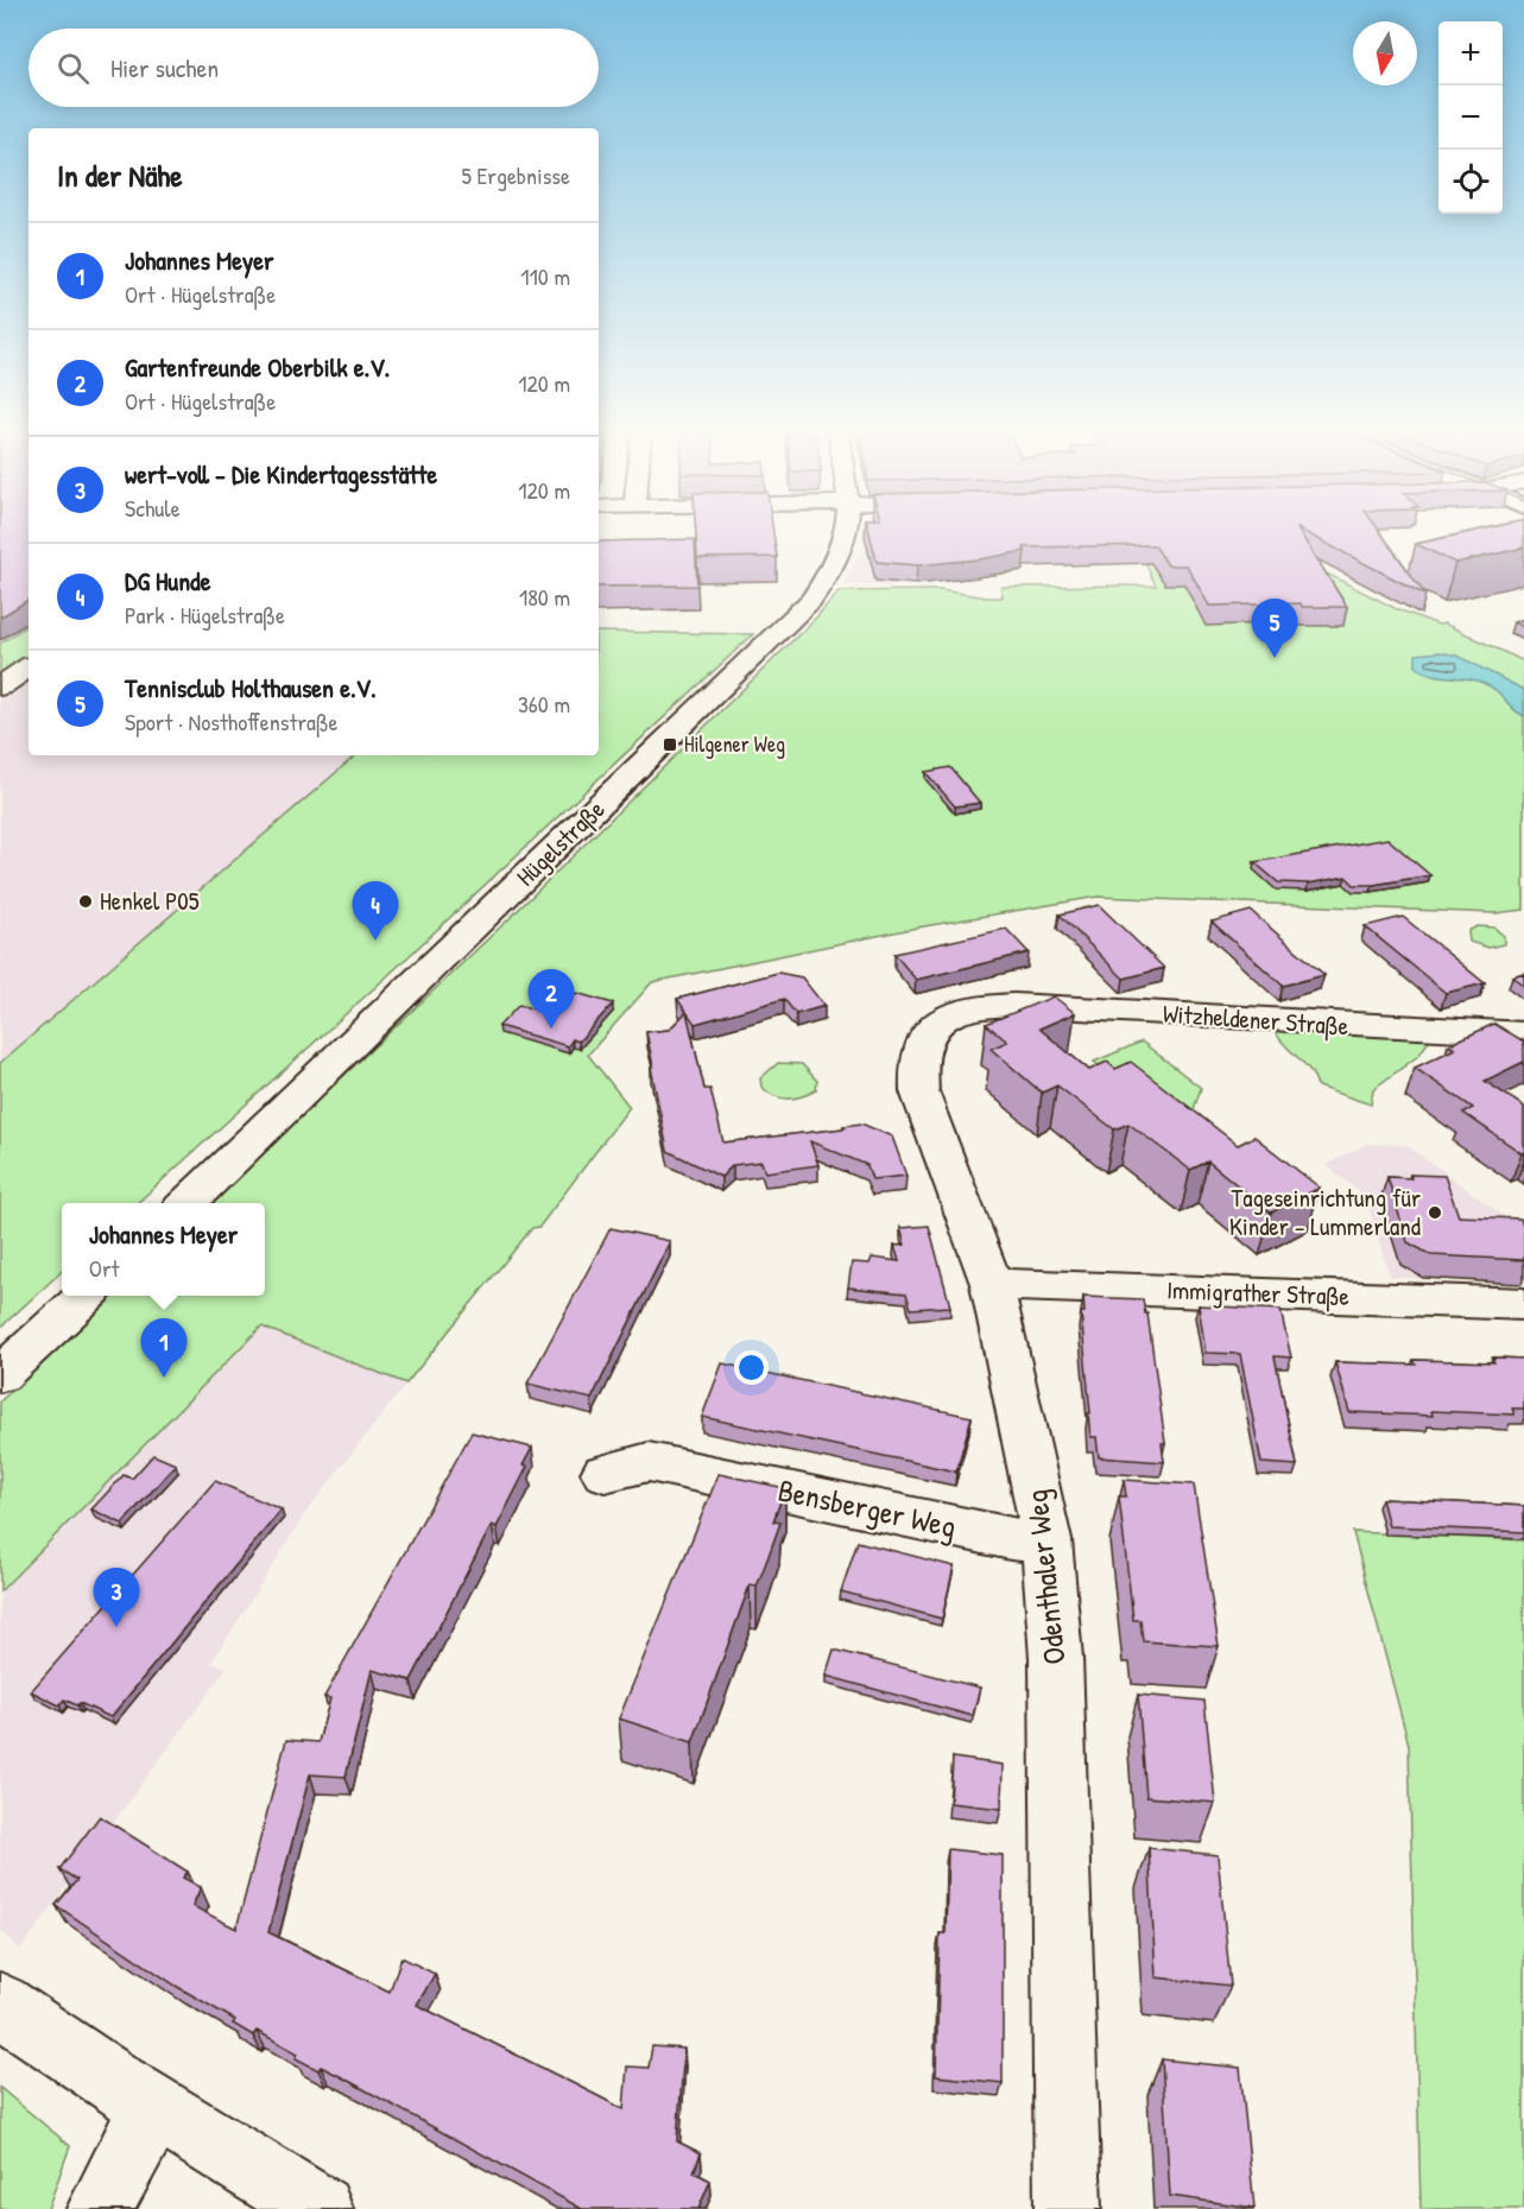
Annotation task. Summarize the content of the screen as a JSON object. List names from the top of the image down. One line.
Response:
{"streets":{"street":["Hügelstraße","Witzheldener Straße","Immigrather Straße","Bensberger Weg","Odenthaler Weg"]},"crossings":[["Witzheldener Straße","Odenthaler Weg"],["Immigrather Straße","Odenthaler Weg"],["Bensberger Weg","Odenthaler Weg"]],"places":{"transit":["Hilgener Weg"],"other":["Henkel P05","Tageseinrichtung für Kinder – Lummerland"]},"north":"bottom","page":{"map_buttons":["+","−"],"search":"Hier suchen","heading":["In der Nähe","5 Ergebnisse"],"list":[{"mark":"1","name":"Johannes Meyer","note":"Ort · Hügelstraße","value":"110 m"},{"mark":"2","name":"Gartenfreunde Oberbilk e.V.","note":"Ort · Hügelstraße","value":"120 m"},{"mark":"3","name":"wert-voll - Die Kindertagesstätte","note":"Schule","value":"120 m"},{"mark":"4","name":"DG Hunde","note":"Park · Hügelstraße","value":"180 m"},{"mark":"5","name":"Tennisclub Holthausen e.V.","note":"Sport · Nosthoffenstraße","value":"360 m"}],"pins":["5","4","2","1","3"],"popup":["Johannes Meyer","Ort"]}}
